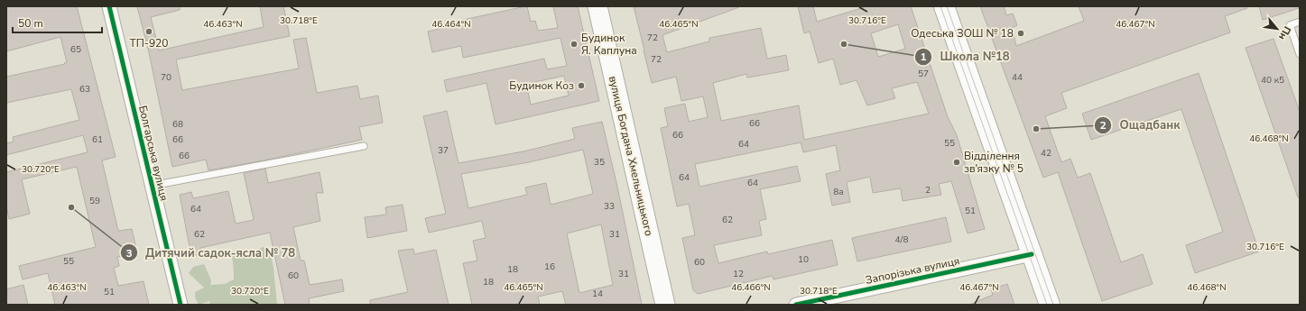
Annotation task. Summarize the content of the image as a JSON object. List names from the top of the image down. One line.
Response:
{"streets":{"main road":["вулиця Богдана Хмельницького"],"street":["Болгарська вулиця","Запорізька вулиця"]},"places":["ТП-920","Одеська ЗОШ № 18","Будинок Я. Каплуна","Школа №18","Будинок Коз","Ощадбанк","Відділення зв'язку № 5","Дитячий садок-ясла № 78"],"house_numbers":["72","65","72","57","70","44","40 к5","63","66","68","66","61","66","55","64","37","42","66","35","64","64","2","8а","59","33","64","51","62","62","31","4/8","10","55","60","16","18","31","12","60","18","51","14"],"scale_bar":"50 m","north":"bottom right","coordinates":["30.718°E","30.716°E","46.463°N","46.464°N","46.465°N","46.467°N","46.468°N","30.720°E","46.466°N"]}
